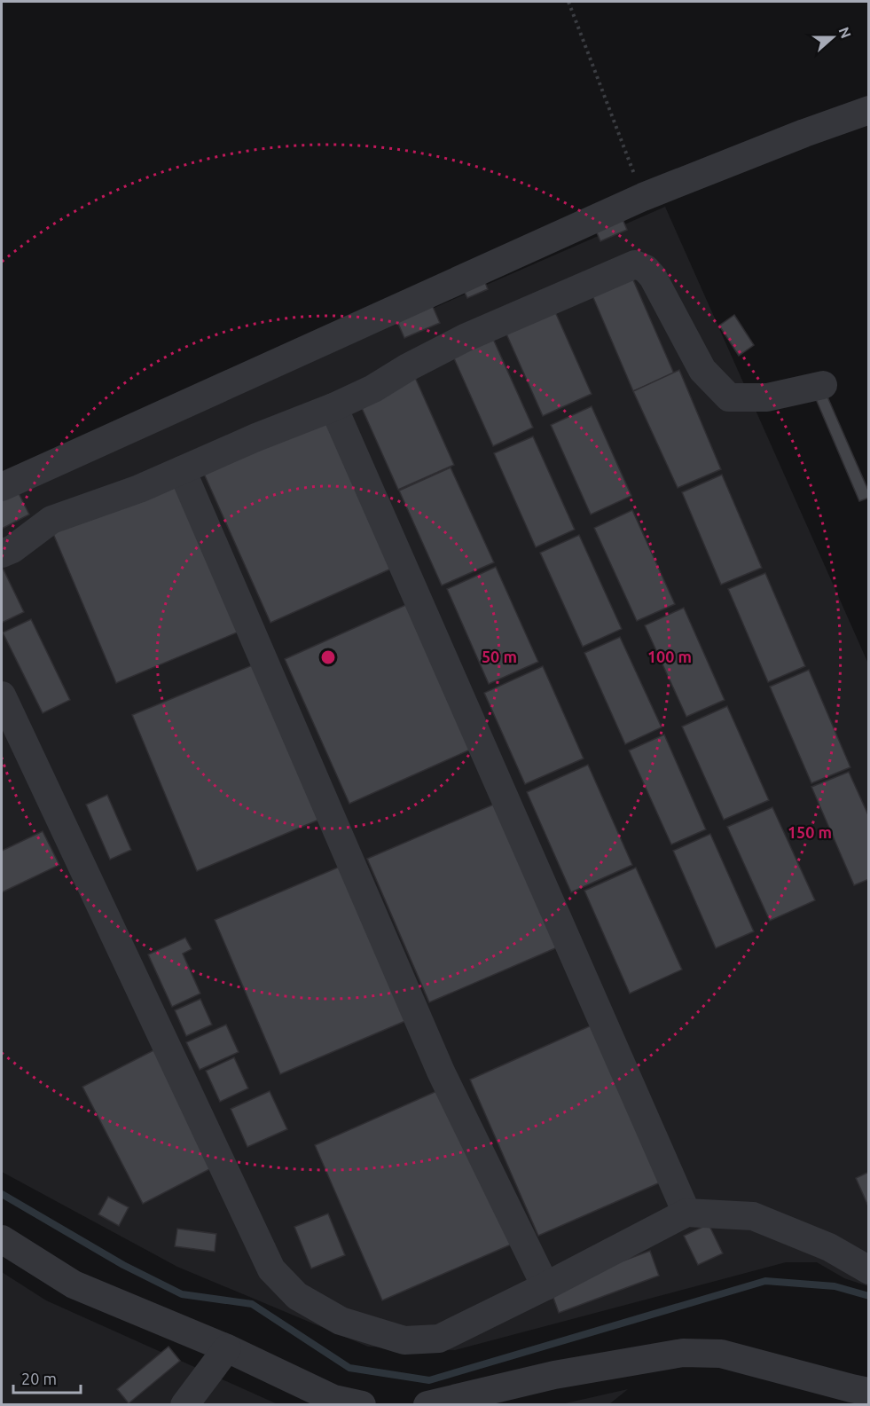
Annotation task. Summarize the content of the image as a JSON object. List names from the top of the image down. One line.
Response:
{"scale_bar":"20 m","north":"right","rings":["50 m","100 m","150 m"]}
